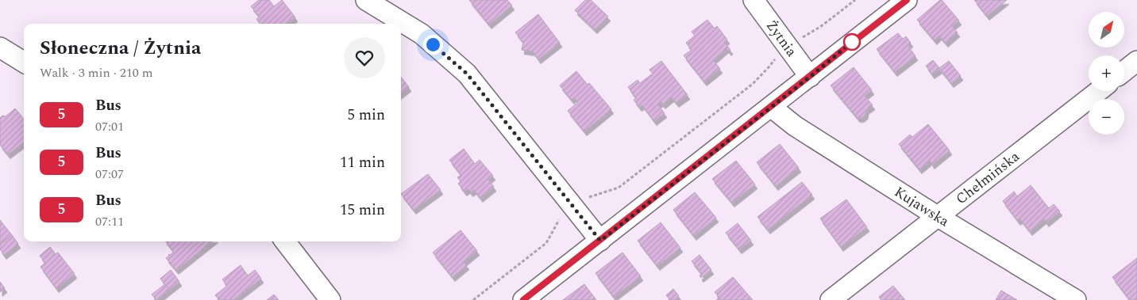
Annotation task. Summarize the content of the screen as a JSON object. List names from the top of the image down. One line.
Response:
{"streets":{"street":["Żytnia","Chełmińska","Kujawska"]},"crossings":[["Chełmińska","Kujawska"]],"lines":["bus line 5"],"north":"top right","page":{"map_buttons":["+","−"],"heading":["Słoneczna / Żytnia","Walk · 3 min · 210 m"],"list":[{"mark":"5","name":"Bus","note":"07:01","value":"5 min"},{"mark":"5","name":"Bus","note":"07:07","value":"11 min"},{"mark":"5","name":"Bus","note":"07:11","value":"15 min"}]}}
